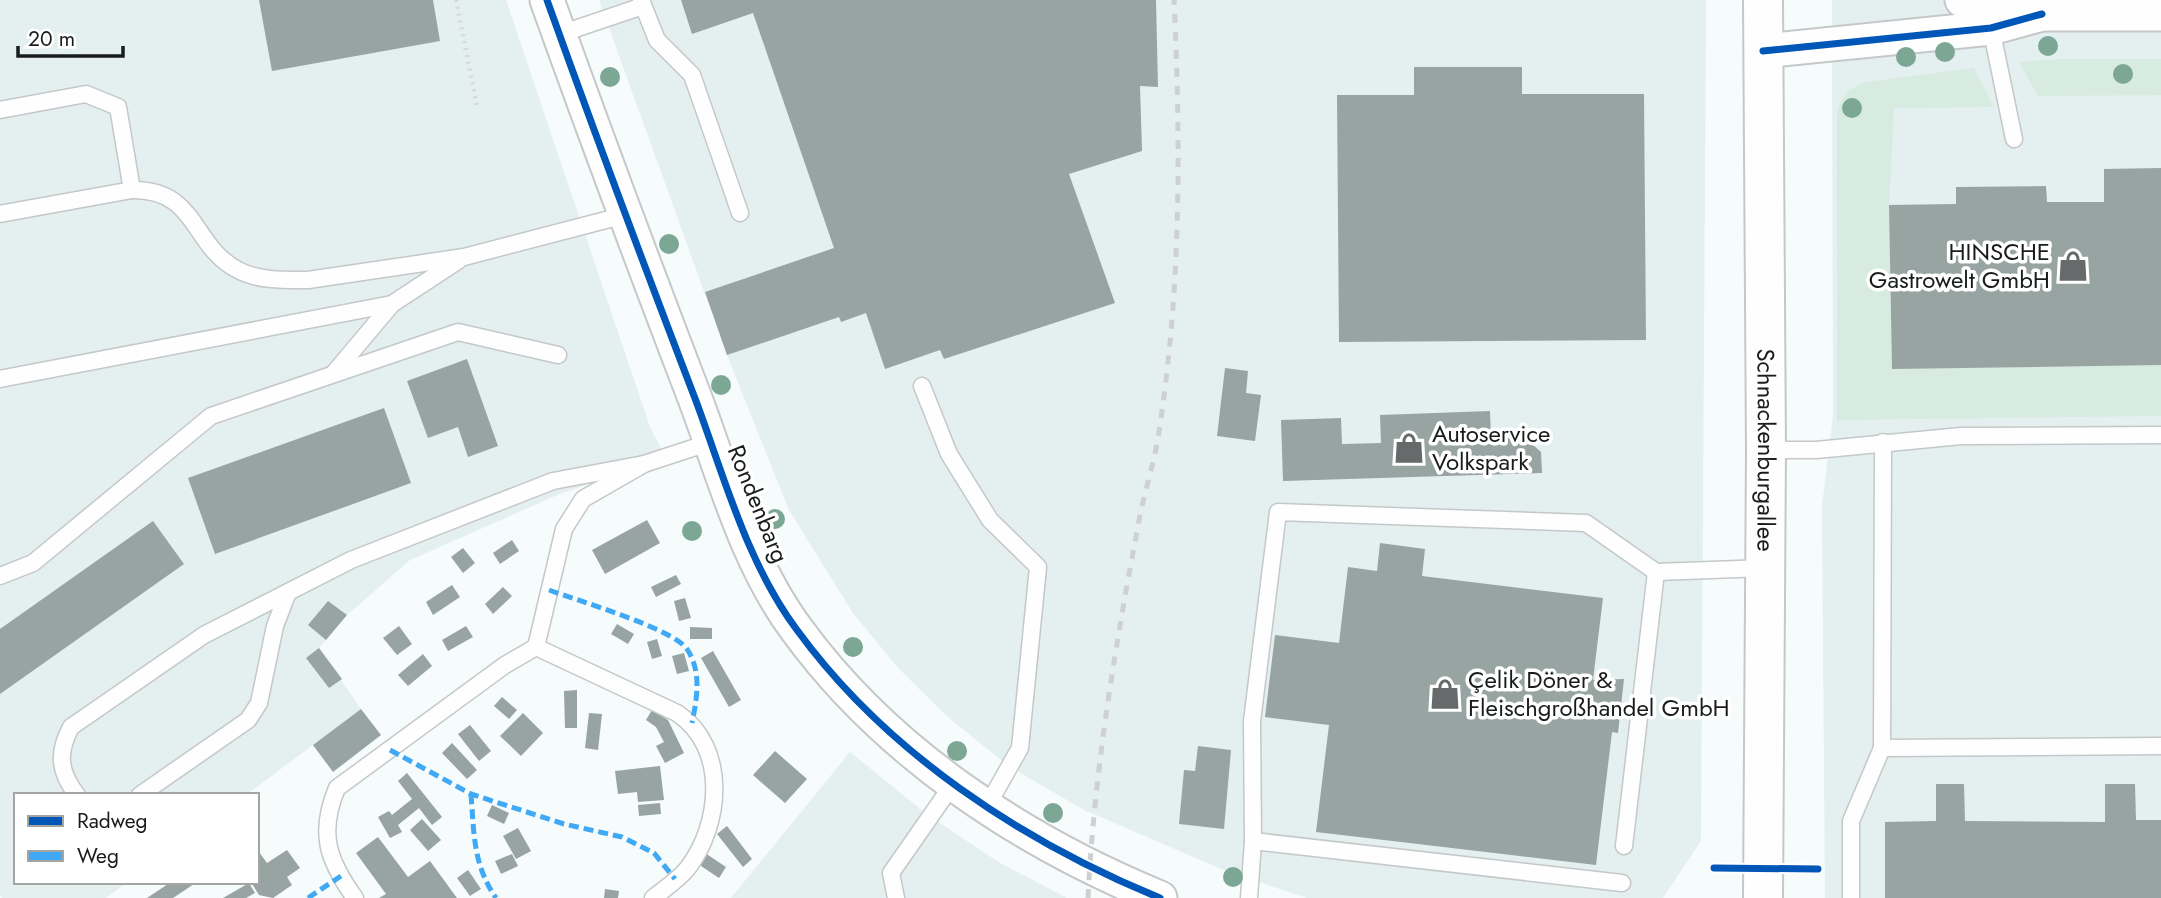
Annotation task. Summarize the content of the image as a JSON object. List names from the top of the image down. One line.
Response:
{"streets":{"main road":["Schnackenburgallee"],"street":["Rondenbarg"]},"places":{"shop":["HINSCHE Gastrowelt GmbH","Autoservice Volkspark","Çelik Döner & Fleischgroßhandel GmbH"]},"legend":["Radweg","Weg"],"scale_bar":"20 m"}
